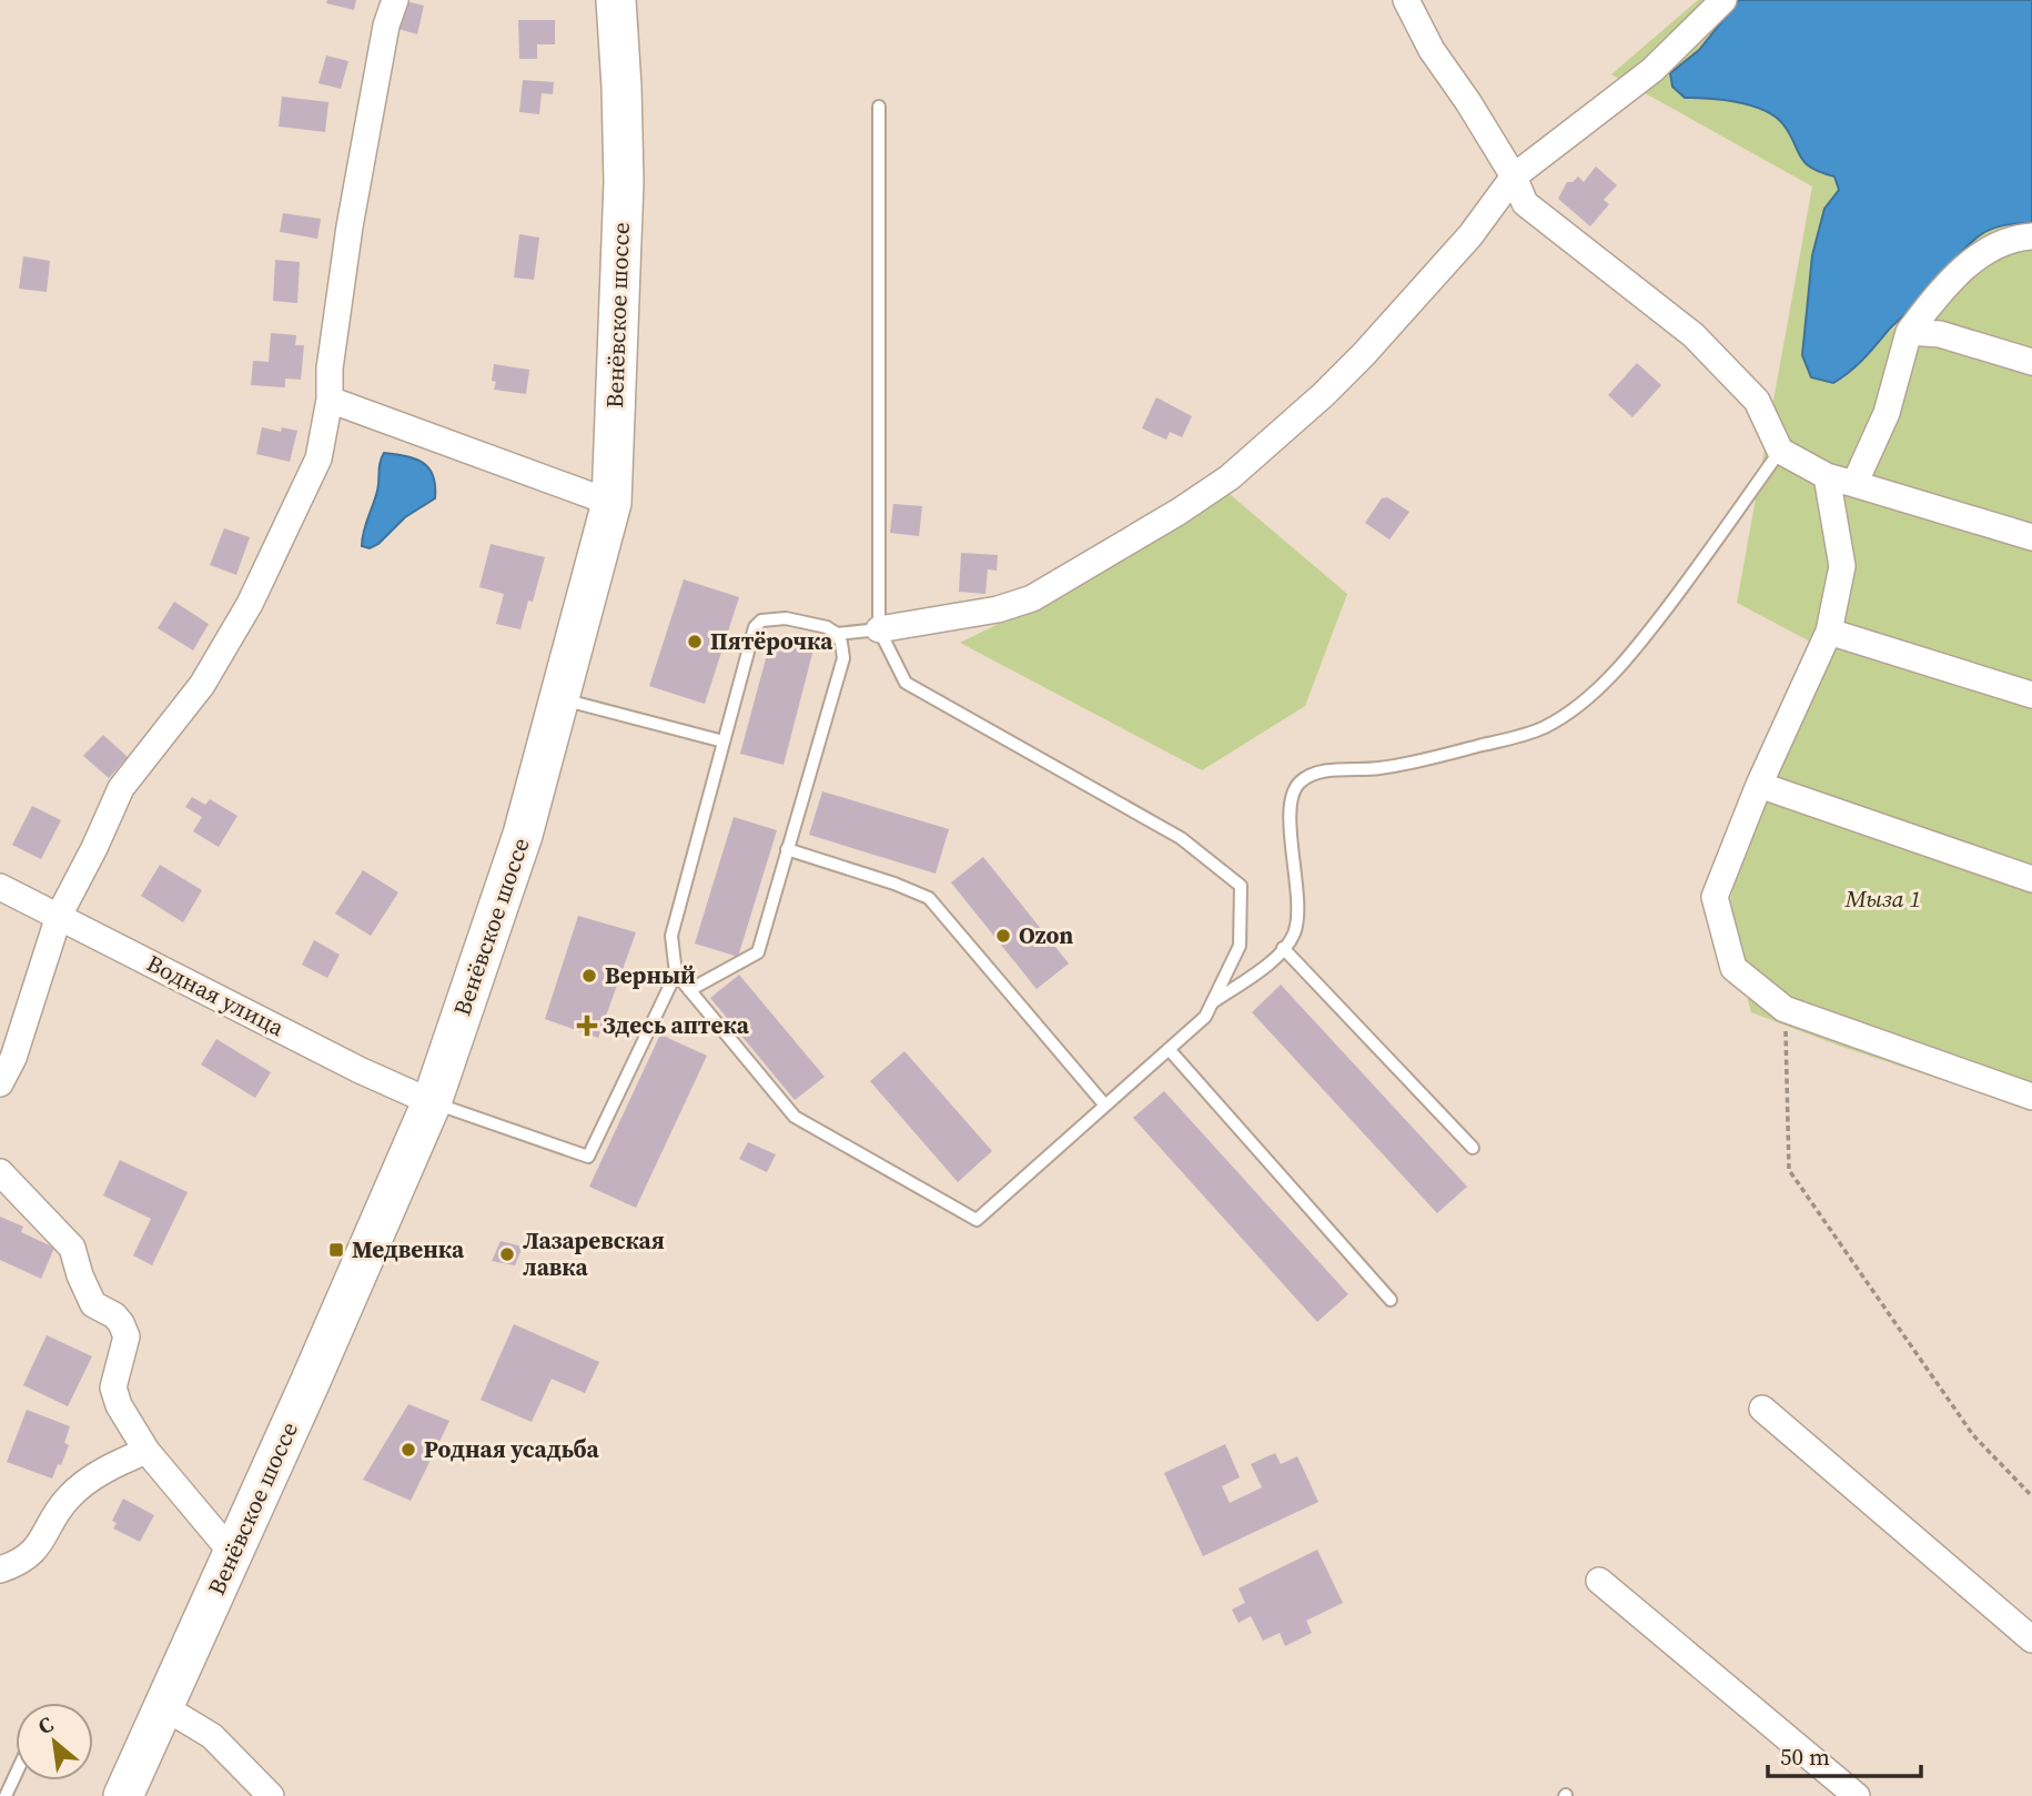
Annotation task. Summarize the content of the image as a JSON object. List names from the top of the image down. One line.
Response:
{"streets":{"main road":["Венёвское шоссе"],"street":["Водная улица"]},"crossings":[["Венёвское шоссе","Водная улица"]],"parks":["Мыза 1"],"places":{"other":["Пятёрочка","Ozon","Верный","Лазаревская лавка","Родная усадьба"],"health":["Здесь аптека"],"transit":["Медвенка"]},"scale_bar":"50 m","north":"top left"}
